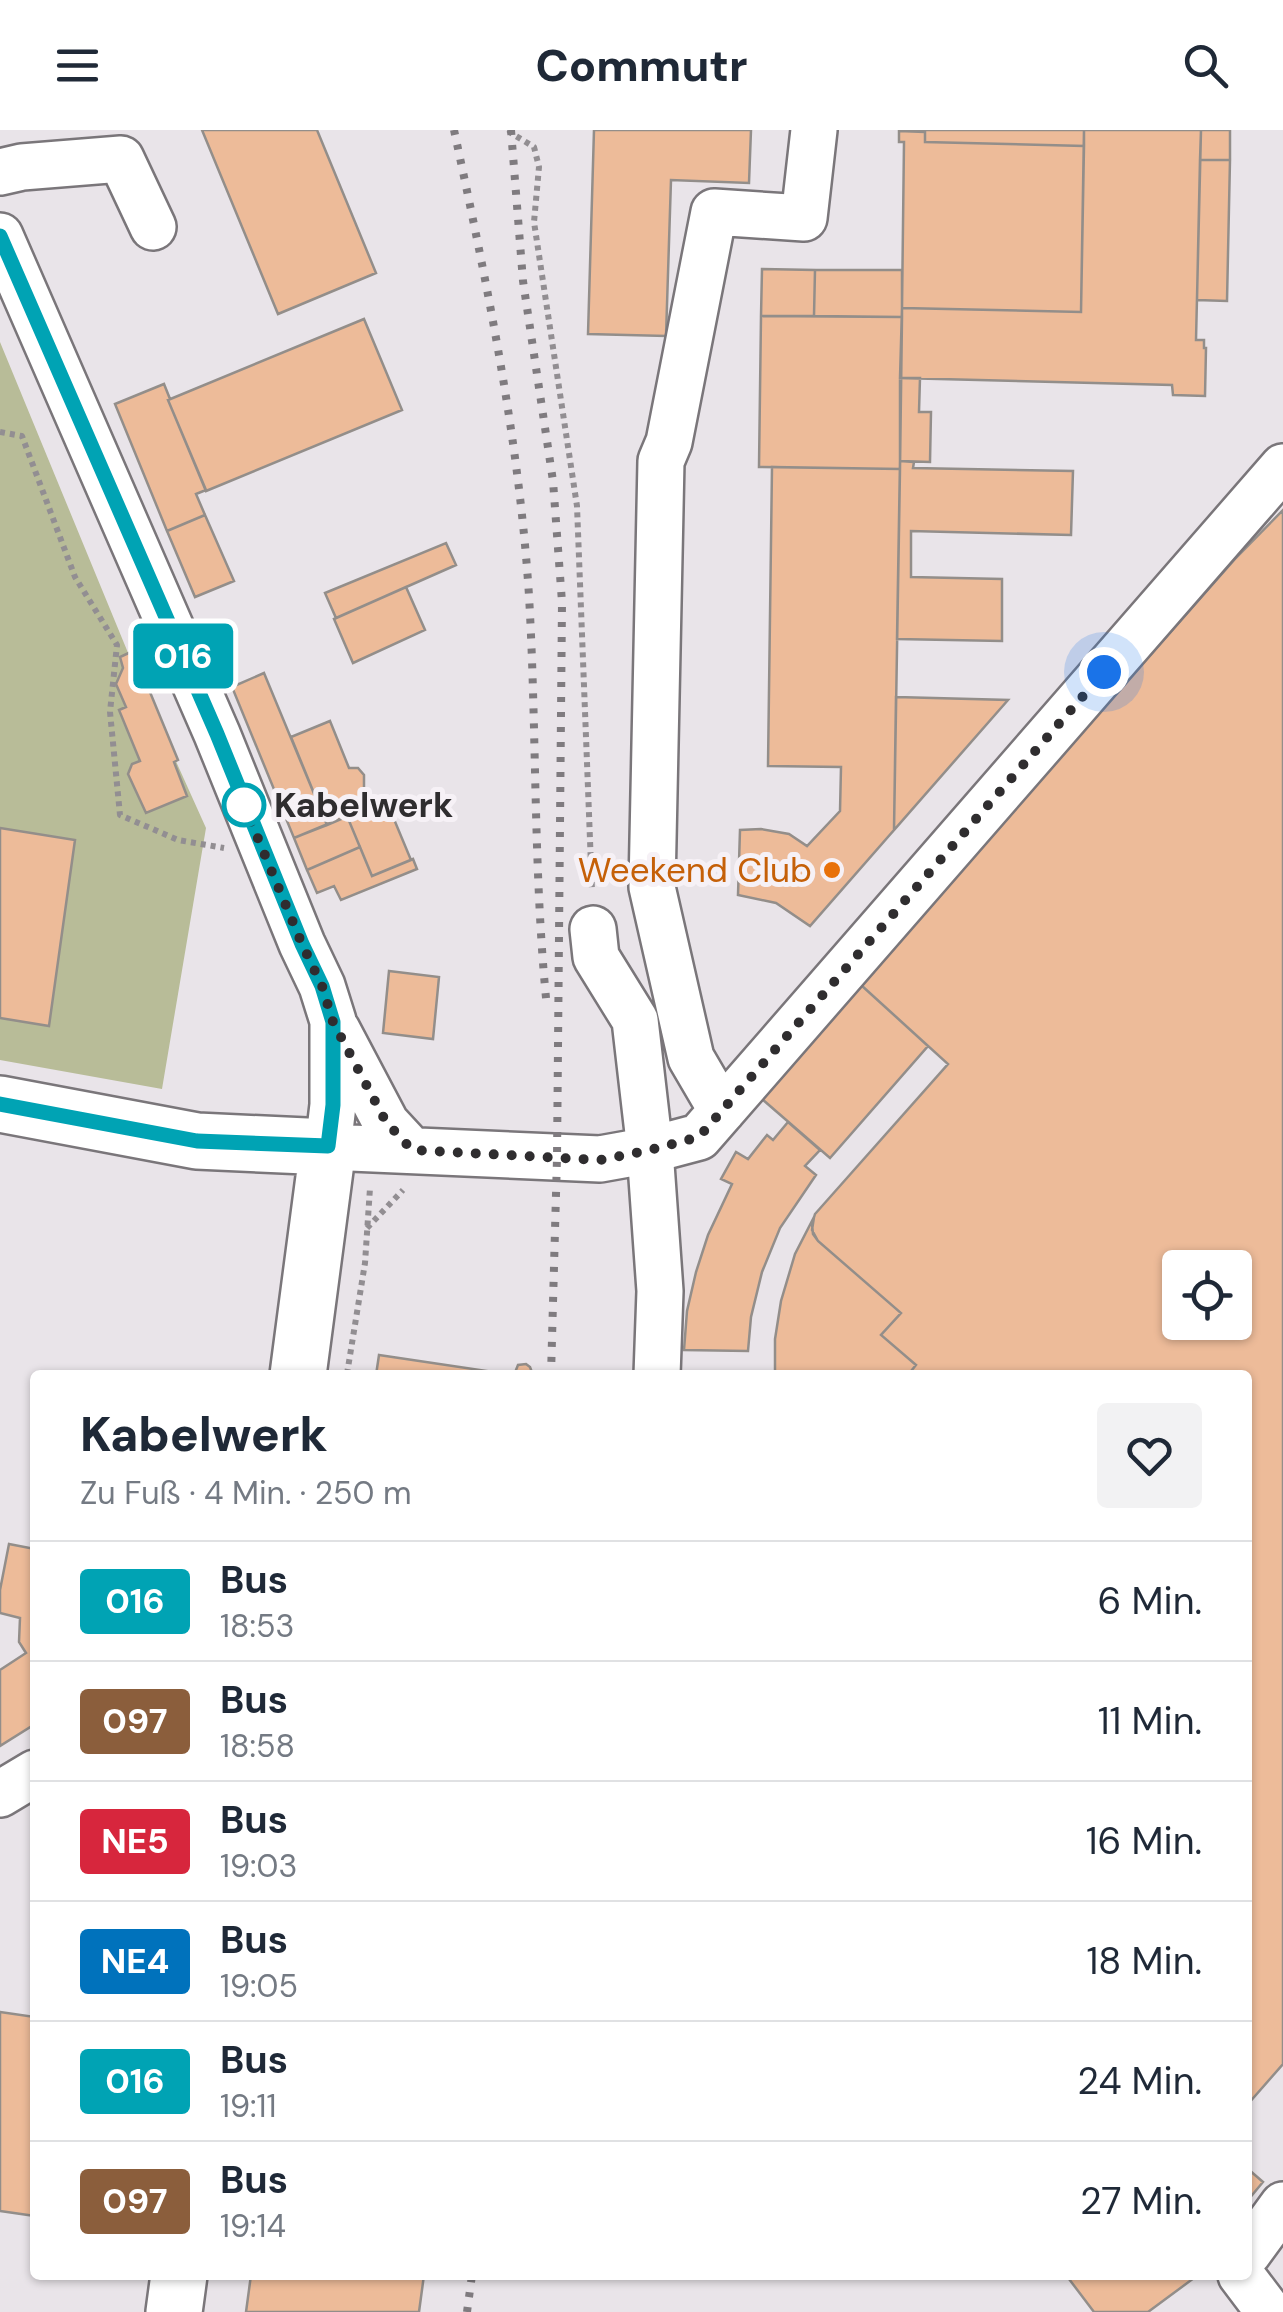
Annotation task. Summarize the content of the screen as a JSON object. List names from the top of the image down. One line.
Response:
{"places":["Kabelwerk","Weekend Club"],"lines":["bus line 016"],"page":{"header":"Commutr","on_map":"016","heading":["Kabelwerk","Zu Fuß · 4 Min. · 250 m"],"list":[{"mark":"016","name":"Bus","note":"18:53","value":"6 Min."},{"mark":"097","name":"Bus","note":"18:58","value":"11 Min."},{"mark":"NE5","name":"Bus","note":"19:03","value":"16 Min."},{"mark":"NE4","name":"Bus","note":"19:05","value":"18 Min."},{"mark":"016","name":"Bus","note":"19:11","value":"24 Min."},{"mark":"097","name":"Bus","note":"19:14","value":"27 Min."}]}}
